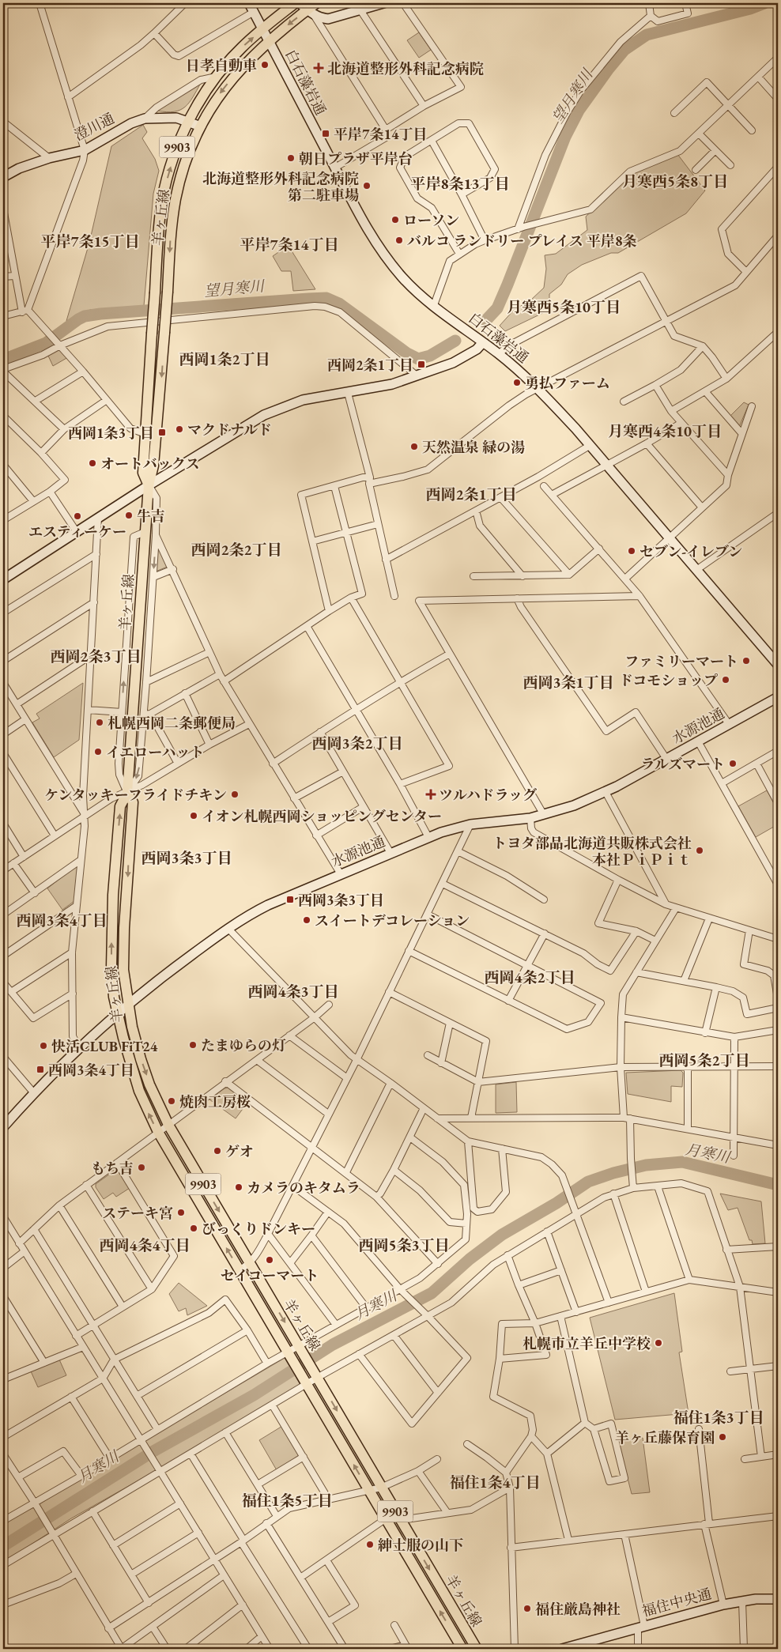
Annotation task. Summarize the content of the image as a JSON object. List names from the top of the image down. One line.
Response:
{"streets":{"main road":["9903","羊ヶ丘線"],"street":["白石藻岩通","澄川通","水源池通","福住中央通"]},"crossings":[["白石藻岩通","羊ヶ丘線"],["澄川通","羊ヶ丘線"],["羊ヶ丘線","水源池通"]],"districts":["月寒西5条8丁目","平岸8条13丁目","平岸7条15丁目","平岸7条14丁目","月寒西5条10丁目","西岡1条2丁目","月寒西4条10丁目","西岡2条1丁目","西岡2条2丁目","西岡2条3丁目","西岡3条1丁目","西岡3条2丁目","西岡3条3丁目","西岡3条4丁目","西岡4条2丁目","西岡4条3丁目","西岡5条2丁目","西岡4条4丁目","西岡5条3丁目","福住1条3丁目","福住1条4丁目","福住1条5丁目"],"water":["望月寒川","月寒川"],"places":{"other":["日孝自動車","朝日プラザ平岸台","北海道整形外科記念病院 第二駐車場","ローソン","バルコ ランドリー プレイス 平岸8条","勇払ファーム","マクドナルド","天然温泉 緑の湯","オートバックス","牛吉","エスティーケー","セブン-イレブン","ファミリーマート","ドコモショップ","札幌西岡二条郵便局","イエローハット","ラルズマート","ケンタッキーフライドチキン","イオン札幌西岡ショッピングセンター","トヨタ部品北海道共販株式会社 本社ＰｉＰｉｔ","スイートデコレーション","たまゆらの灯","快活CLUB FiT24","焼肉工房桜","ゲオ","もち吉","カメラのキタムラ","ステーキ宮","びっくりドンキー","セイコーマート","札幌市立羊丘中学校","羊ヶ丘藤保育園","紳士服の山下","福住厳島神社"],"health":["北海道整形外科記念病院","ツルハドラッグ"],"transit":["平岸7条14丁目","西岡2条1丁目","西岡1条3丁目","西岡3条3丁目","西岡3条4丁目"]}}
